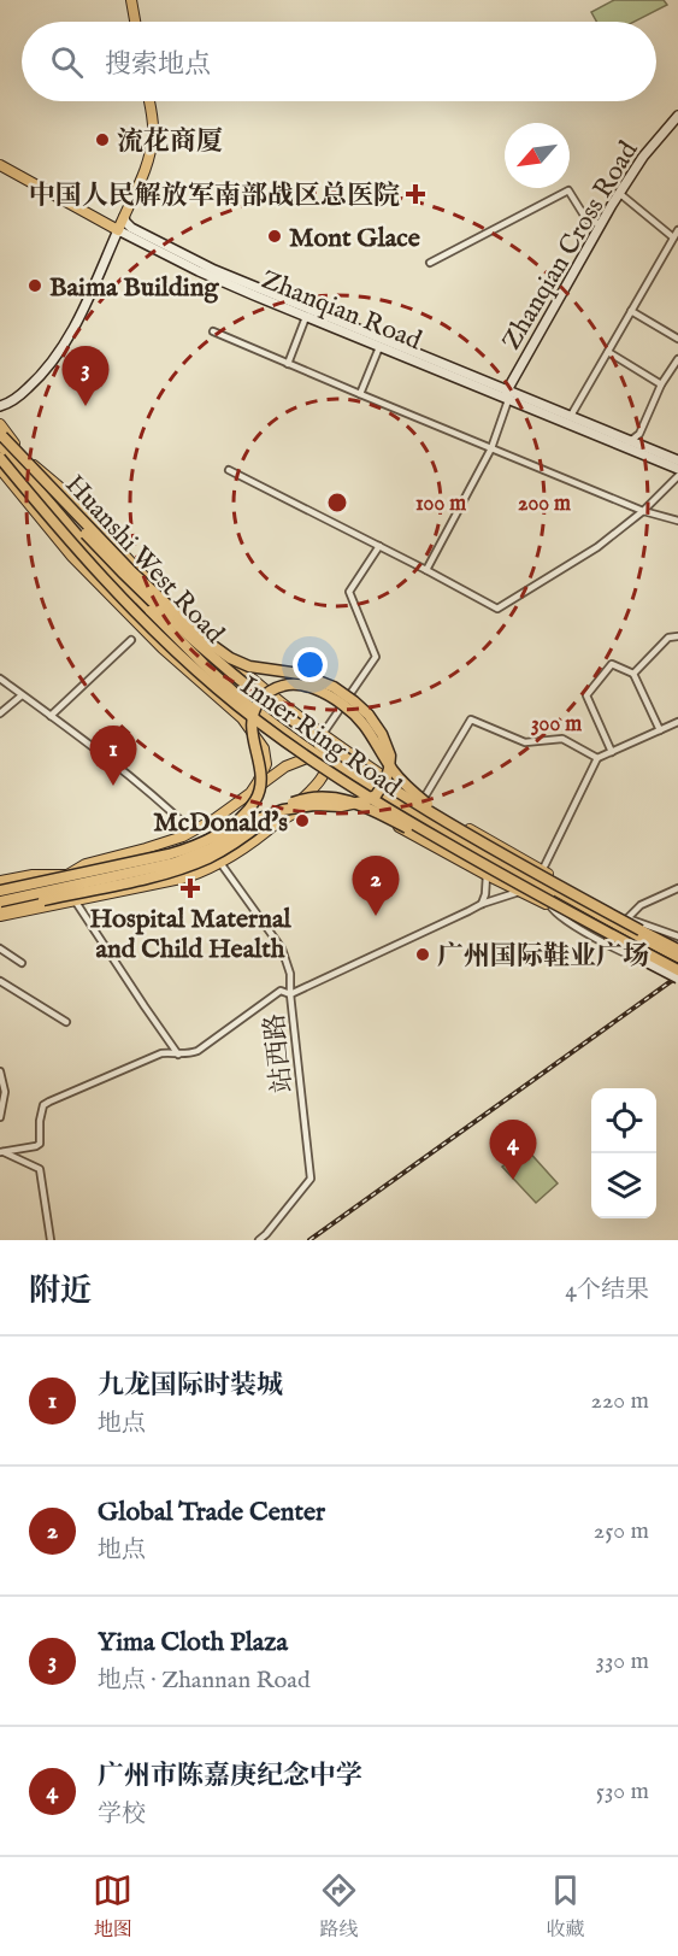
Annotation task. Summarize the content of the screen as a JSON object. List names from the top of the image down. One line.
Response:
{"streets":{"highway":["Inner Ring Road"],"main road":["Zhanqian Road","Huanshi West Road"],"street":["Zhanqian Cross Road","站西路"]},"crossings":[["Zhanqian Cross Road","Zhanqian Road"],["Huanshi West Road","Inner Ring Road"]],"places":{"other":["流花商厦","Mont Glace","Baima Building","McDonald's","广州国际鞋业广场"],"health":["中国人民解放军南部战区总医院","Hospital Maternal and Child Health"]},"north":"bottom left","page":{"search":"搜索地点","pins":["3","1","2","4"],"heading":["附近","4个结果"],"list":[{"mark":"1","name":"九龙国际时装城","note":"地点","value":"220 m"},{"mark":"2","name":"Global Trade Center","note":"地点","value":"250 m"},{"mark":"3","name":"Yima Cloth Plaza","note":"地点 · Zhannan Road","value":"330 m"},{"mark":"4","name":"广州市陈嘉庚纪念中学","note":"学校","value":"530 m"}],"nav":["地图","路线","收藏"]},"rings":["100 m","200 m","300 m"]}
